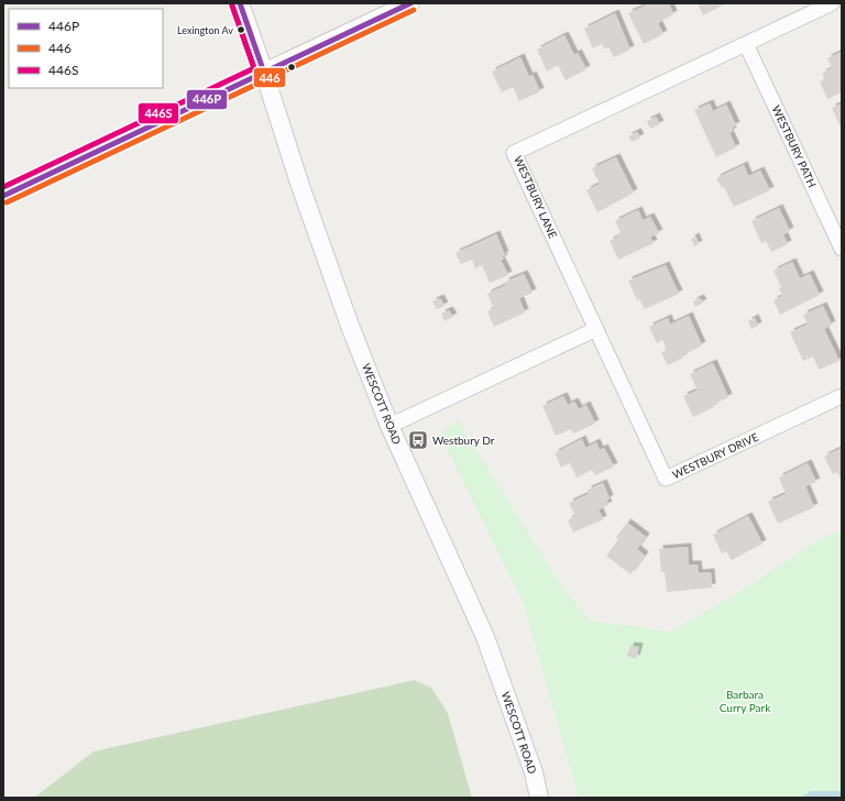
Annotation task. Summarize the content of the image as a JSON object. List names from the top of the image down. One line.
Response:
{"streets":{"street":["WESTBURY PATH","WESTBURY LANE","WESCOTT ROAD","WESTBURY DRIVE"]},"crossings":[["WESTBURY PATH","WESTBURY LANE"],["WESTBURY LANE","WESTBURY DRIVE"]],"parks":["Barbara Curry Park"],"places":{"other":["Lexington Av"],"bus stop":["Westbury Dr"]},"lines":["transit line 446P","transit line 446","transit line 446S"],"legend":["446P","446","446S"]}
